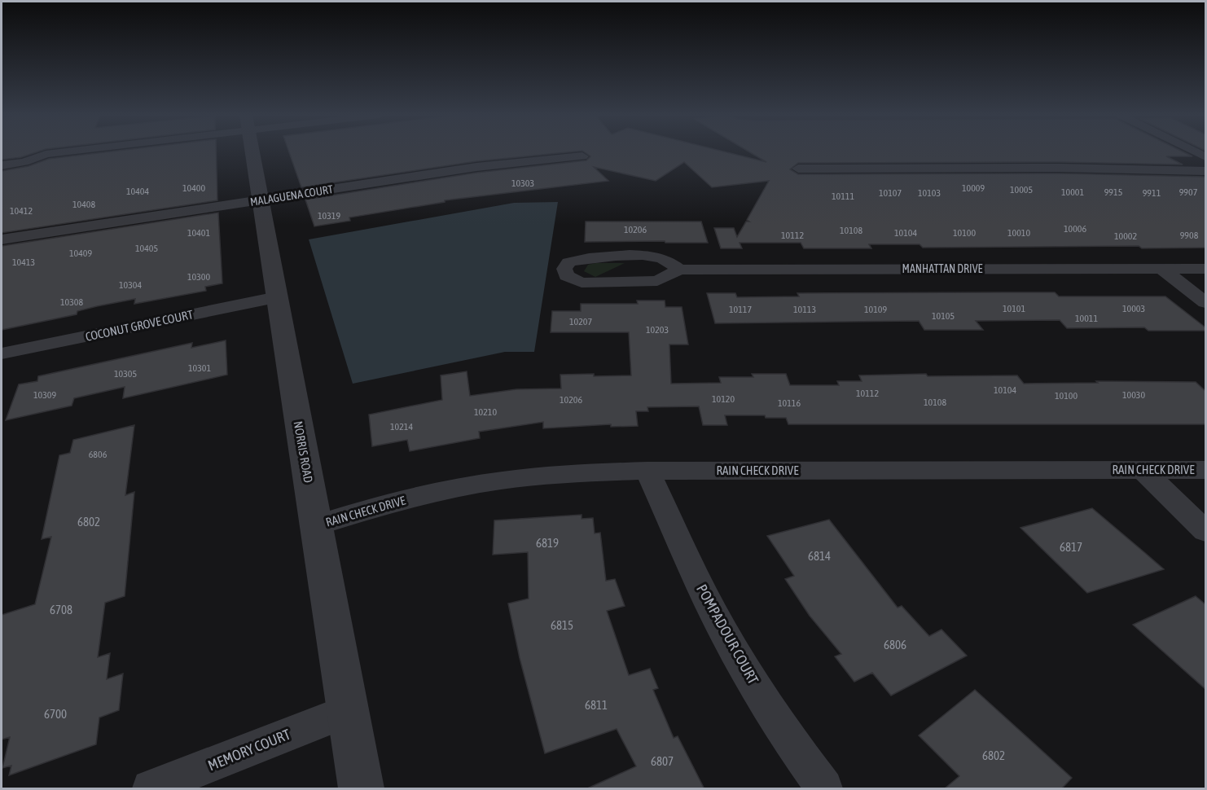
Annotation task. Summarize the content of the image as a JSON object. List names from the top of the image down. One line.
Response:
{"streets":{"street":["MALAGUENA COURT","MANHATTAN DRIVE","COCONUT GROVE COURT","NORRIS ROAD","RAIN CHECK DRIVE","POMPADOUR COURT","MEMORY COURT"]},"crossings":[["MALAGUENA COURT","NORRIS ROAD"],["COCONUT GROVE COURT","NORRIS ROAD"],["NORRIS ROAD","RAIN CHECK DRIVE"],["NORRIS ROAD","MEMORY COURT"],["RAIN CHECK DRIVE","POMPADOUR COURT"]],"house_numbers":["10303","10400","10009","10005","10404","10001","9915","9907","10107","10103","9911","10111","10408","10412","10319","10006","10206","10108","10401","10104","10100","10010","10112","9908","10002","10405","10409","10413","10300","10304","10308","10101","10003","10117","10113","10109","10105","10011","10207","10203","10301","10305","10104","10112","10309","10030","10100","10120","10206","10108","10116","10210","10214","6806","6802","6819","6817","6814","6708","6815","6806","6811","6700","6802","6807"]}
